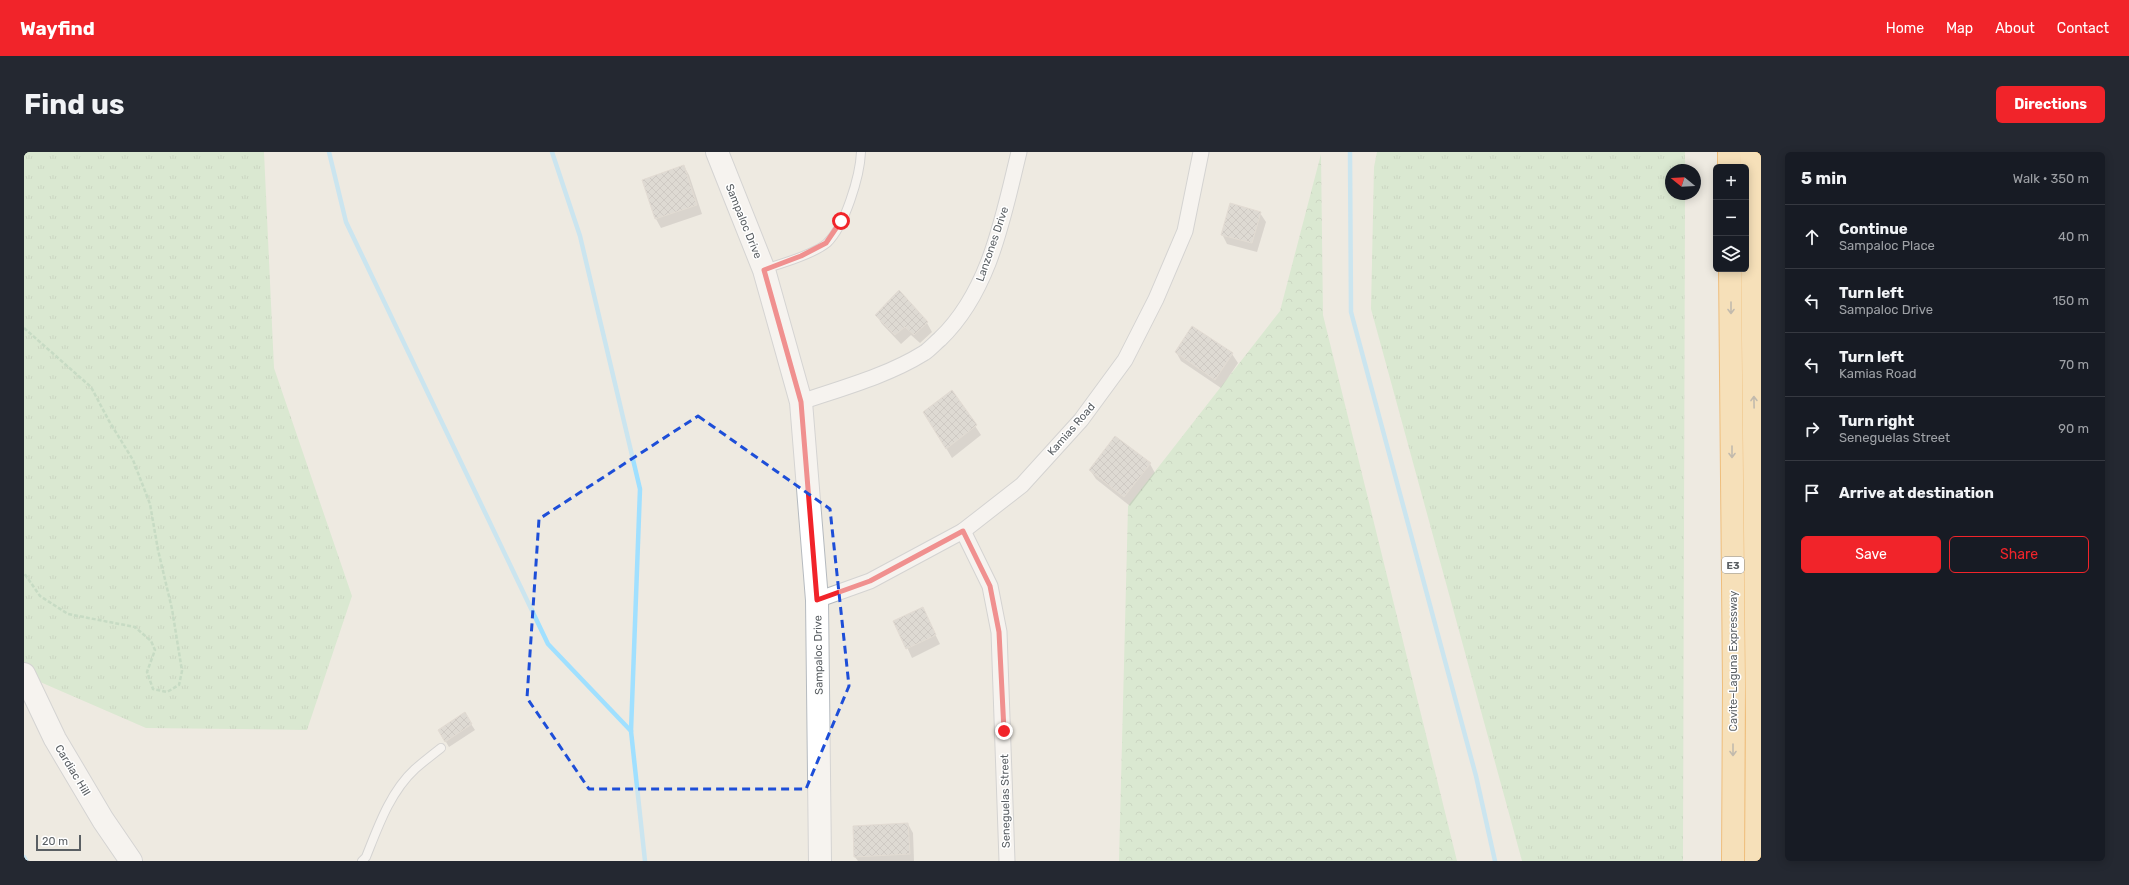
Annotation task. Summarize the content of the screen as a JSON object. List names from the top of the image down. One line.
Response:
{"streets":{"highway":["E3","Cavite–Laguna Expressway"],"street":["Sampaloc Drive","Lanzones Drive","Kamias Road","Cardiac Hill","Seneguelas Street"]},"crossings":[["Sampaloc Drive","Lanzones Drive"],["Sampaloc Drive","Kamias Road"],["Kamias Road","Seneguelas Street"]],"scale_bar":"20 m","north":"left","page":{"header":"Wayfind","nav":["Home","Map","About","Contact"],"buttons":["Directions",["Save","Share"]],"title":"Find us","heading":["5 min","Walk · 350 m"],"map_buttons":["+","−"],"list":[["Continue","Sampaloc Place","40 m"],["Turn left","Sampaloc Drive","150 m"],["Turn left","Kamias Road","70 m"],["Turn right","Seneguelas Street","90 m"],"Arrive at destination"],"scale":"20 m"}}
